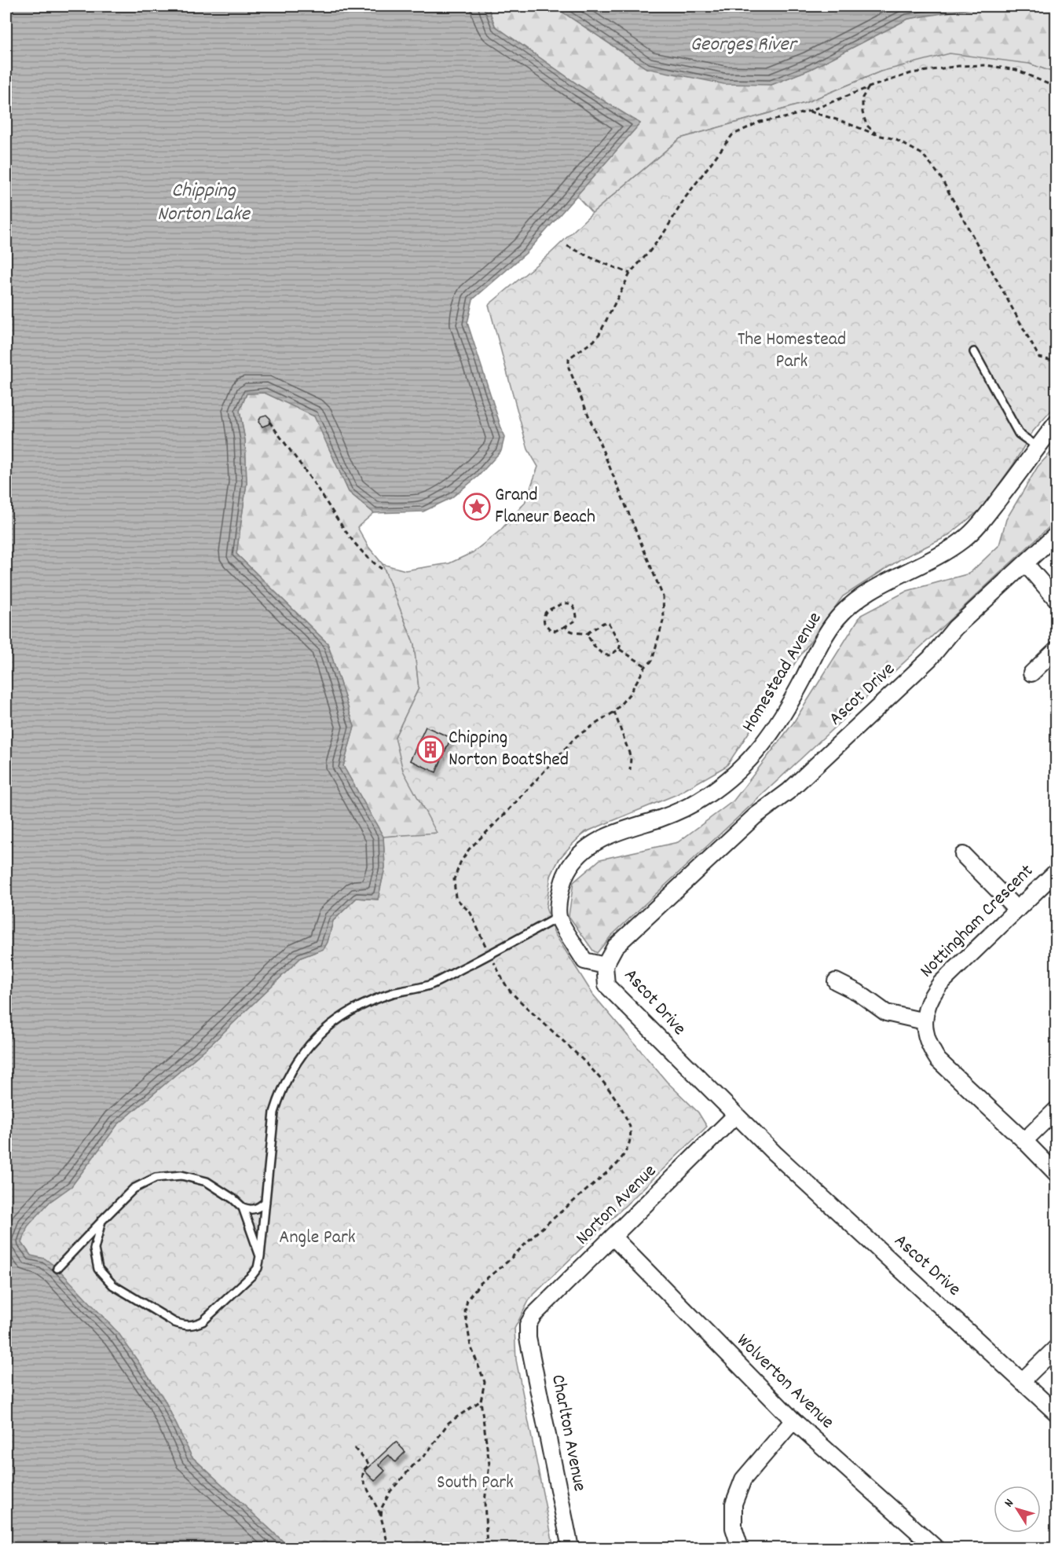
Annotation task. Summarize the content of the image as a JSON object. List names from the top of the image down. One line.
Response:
{"streets":{"street":["Homestead Avenue","Ascot Drive","Nottingham Crescent","Norton Avenue","Wolverton Avenue","Charlton Avenue"]},"crossings":[["Ascot Drive","Norton Avenue"],["Norton Avenue","Wolverton Avenue"],["Norton Avenue","Charlton Avenue"]],"water":["Georges River","Chipping Norton Lake"],"parks":["The Homestead Park","Angle Park","South Park"],"places":{"place":["Grand Flaneur Beach"],"building":["Chipping Norton BoatShed"]},"north":"top left"}
